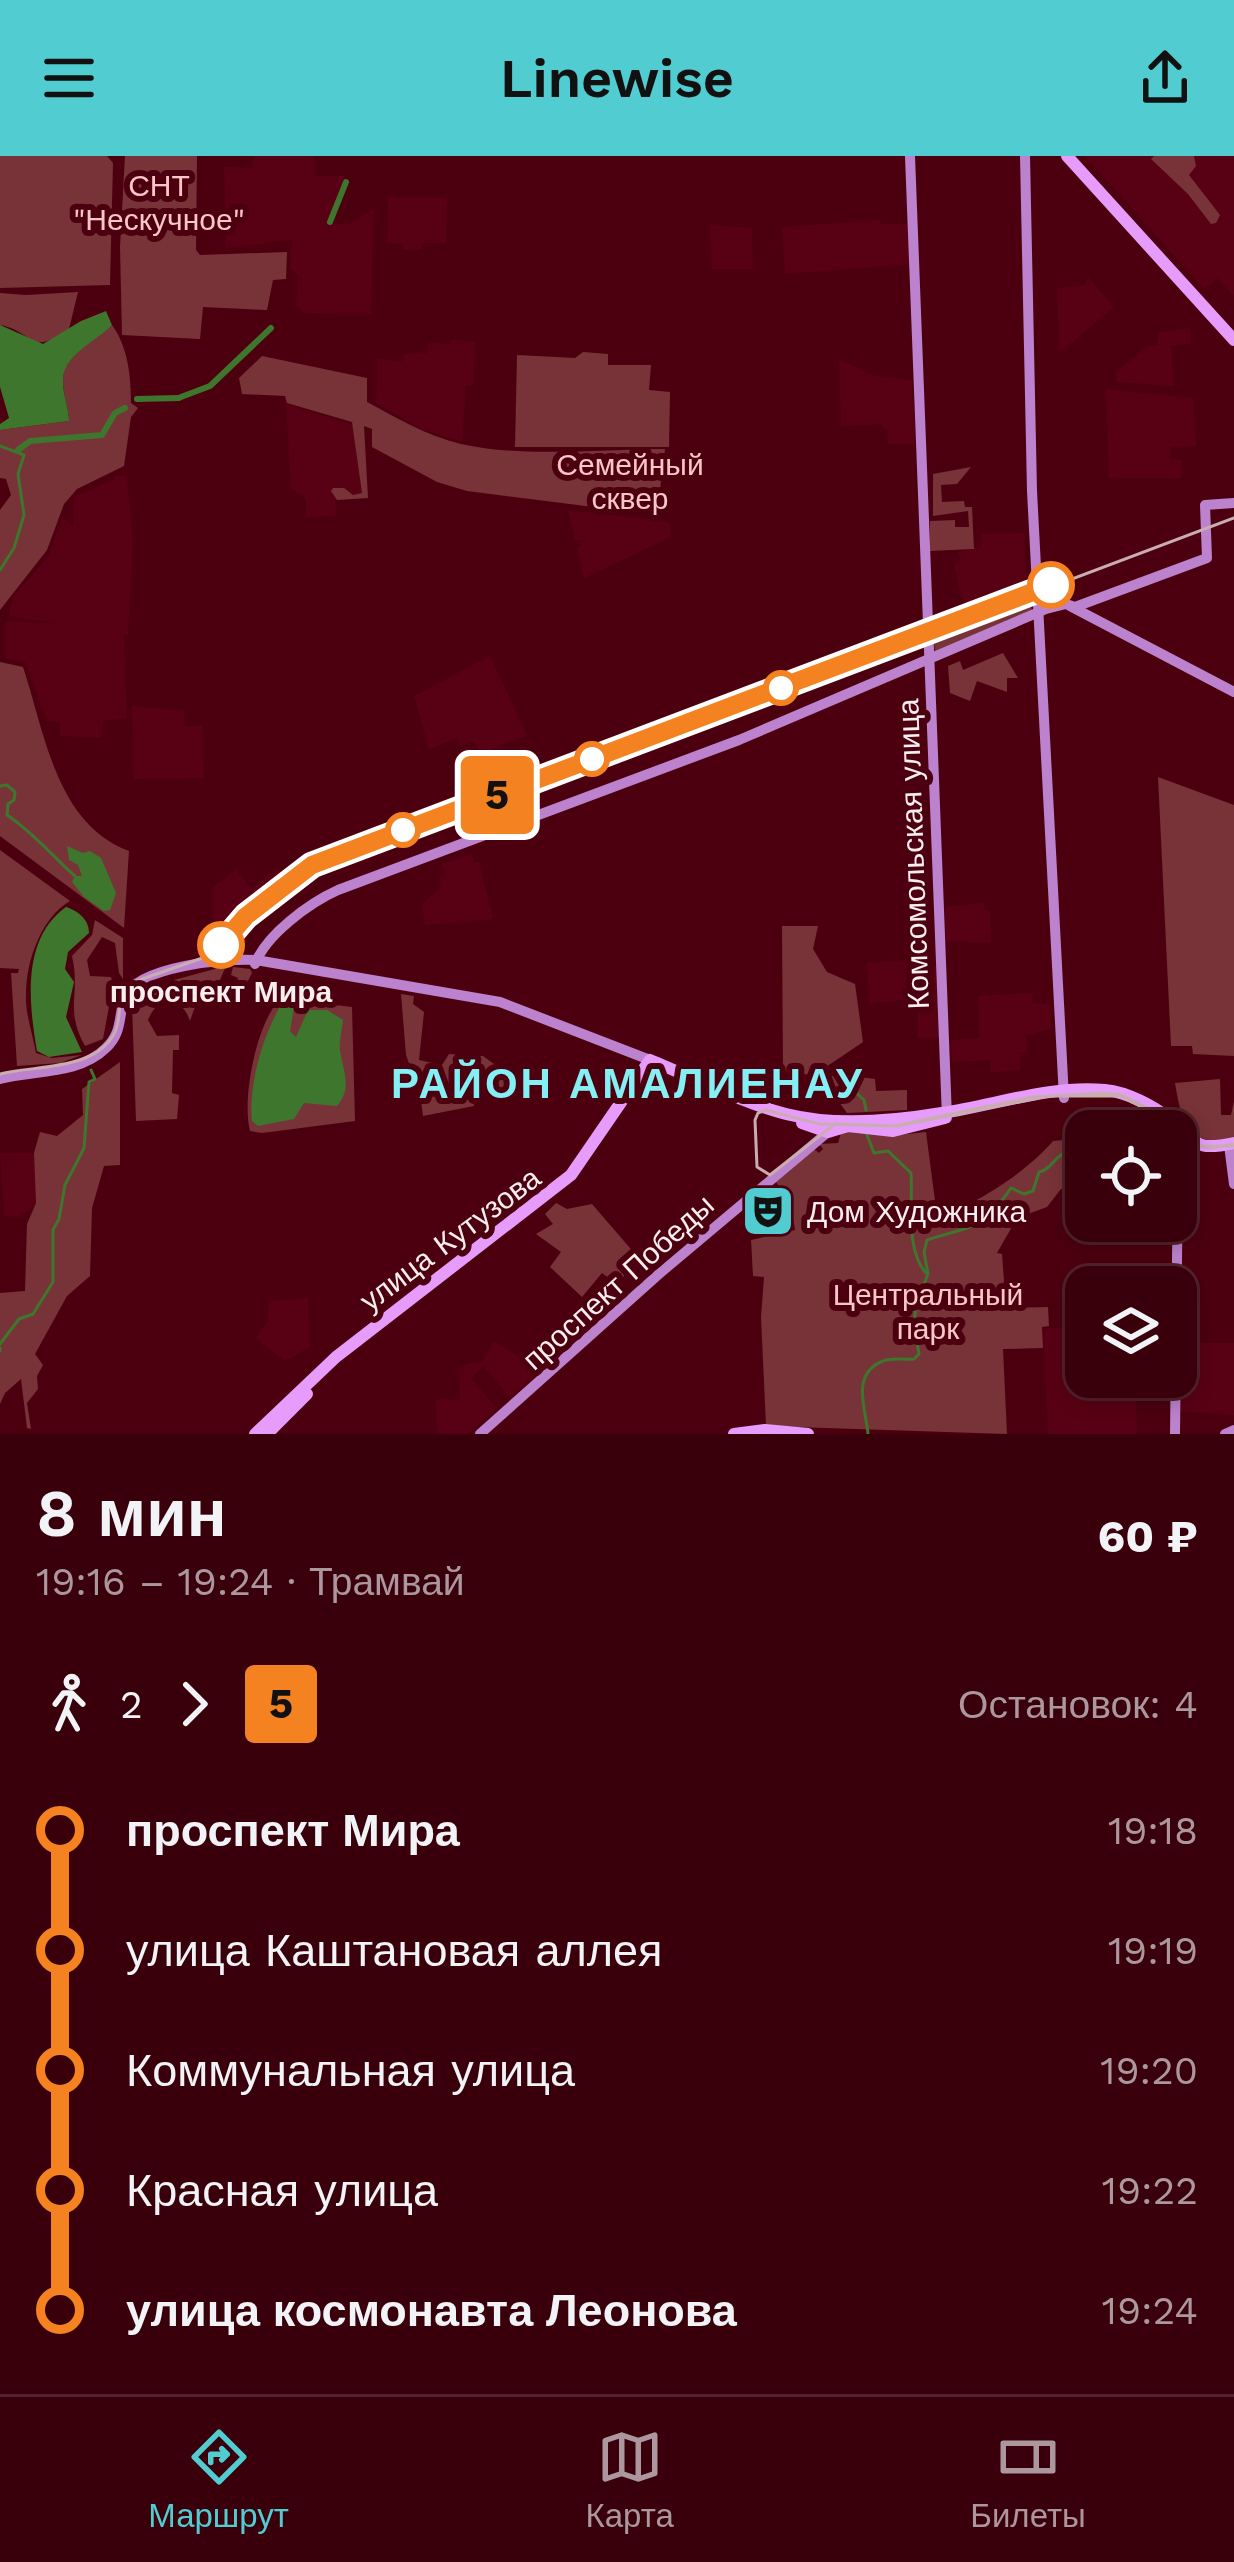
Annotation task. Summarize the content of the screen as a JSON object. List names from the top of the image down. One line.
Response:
{"streets":{"main road":["Комсомольская улица","улица Кутузова","проспект Победы"]},"districts":["РАЙОН АМАЛИЕНАУ"],"parks":["СНТ \"Нескучное\"","Семейный сквер","Центральный парк"],"places":{"other":["проспект Мира"],"theatre":["Дом Художника"]},"lines":["tram line 5"],"page":{"header":"Linewise","on_map":"5","heading":["8 мин","19:16 – 19:24 · Трамвай","60 ₽"],"legs":["2","5","Остановок: 4"],"list":[{"name":"проспект Мира","value":"19:18"},{"name":"улица Каштановая аллея","value":"19:19"},{"name":"Коммунальная улица","value":"19:20"},{"name":"Красная улица","value":"19:22"},{"name":"улица космонавта Леонова","value":"19:24"}],"tabs":["Маршрут","Карта","Билеты"]}}
